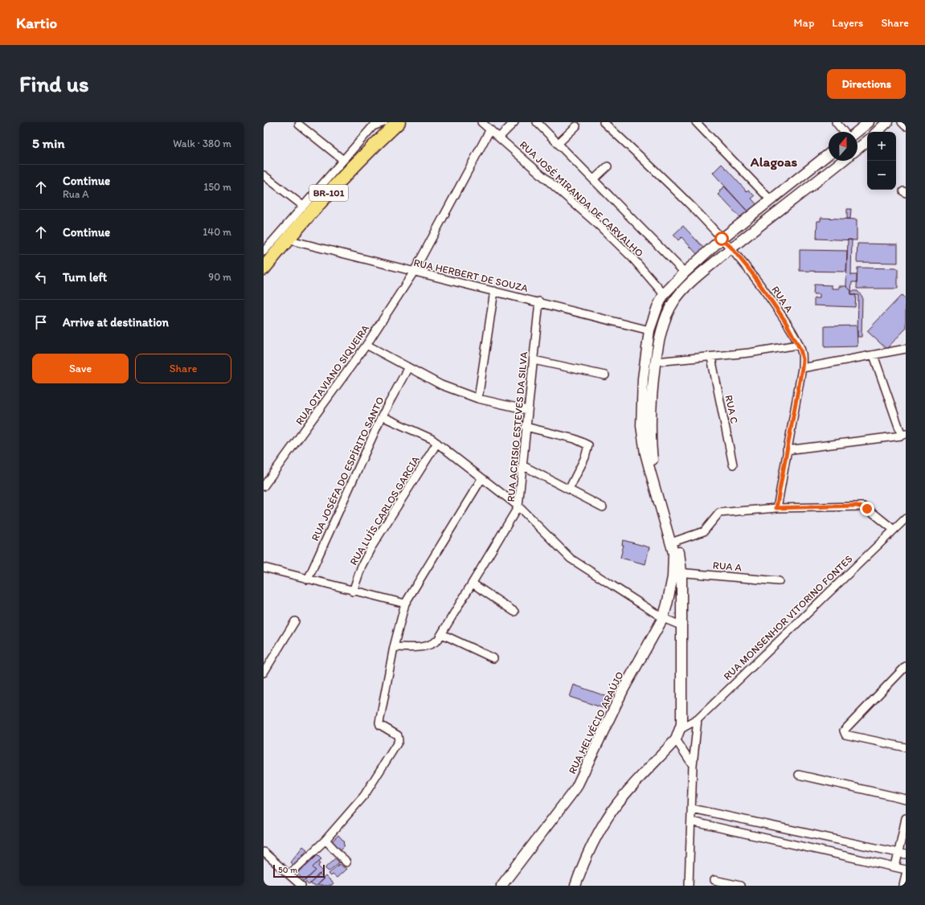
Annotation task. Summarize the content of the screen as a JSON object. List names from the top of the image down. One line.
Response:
{"streets":{"highway":["BR-101"],"street":["RUA JOSÉ MIRANDA DE CARVALHO","RUA HERBERT DE SOUZA","RUA A","RUA OTAVIANO SIQUEIRA","RUA C","RUA ACRISIO ESTEVES DA SILVA","RUA JOSÉFA DO ESPÍRITO SANTO","RUA LUÍS CARLOS GARCIA","RUA MONSENHOR VITORINO FONTES","RUA HELVÉCIO ARAÚJO"]},"crossings":[["BR-101","RUA HERBERT DE SOUZA"],["RUA JOSÉ MIRANDA DE CARVALHO","RUA OTAVIANO SIQUEIRA"],["RUA HERBERT DE SOUZA","RUA OTAVIANO SIQUEIRA"],["RUA HERBERT DE SOUZA","RUA ACRISIO ESTEVES DA SILVA"],["RUA A","RUA HELVÉCIO ARAÚJO"],["RUA ACRISIO ESTEVES DA SILVA","RUA HELVÉCIO ARAÚJO"]],"districts":["Alagoas"],"scale_bar":"50 m","north":"top","page":{"header":"Kartio","nav":["Map","Layers","Share"],"buttons":["Directions",["Save","Share"]],"title":"Find us","heading":["5 min","Walk · 380 m"],"map_buttons":["+","−"],"list":[["Continue","Rua A","150 m"],["Continue","140 m"],["Turn left","90 m"],"Arrive at destination"],"scale":"50 m"}}
